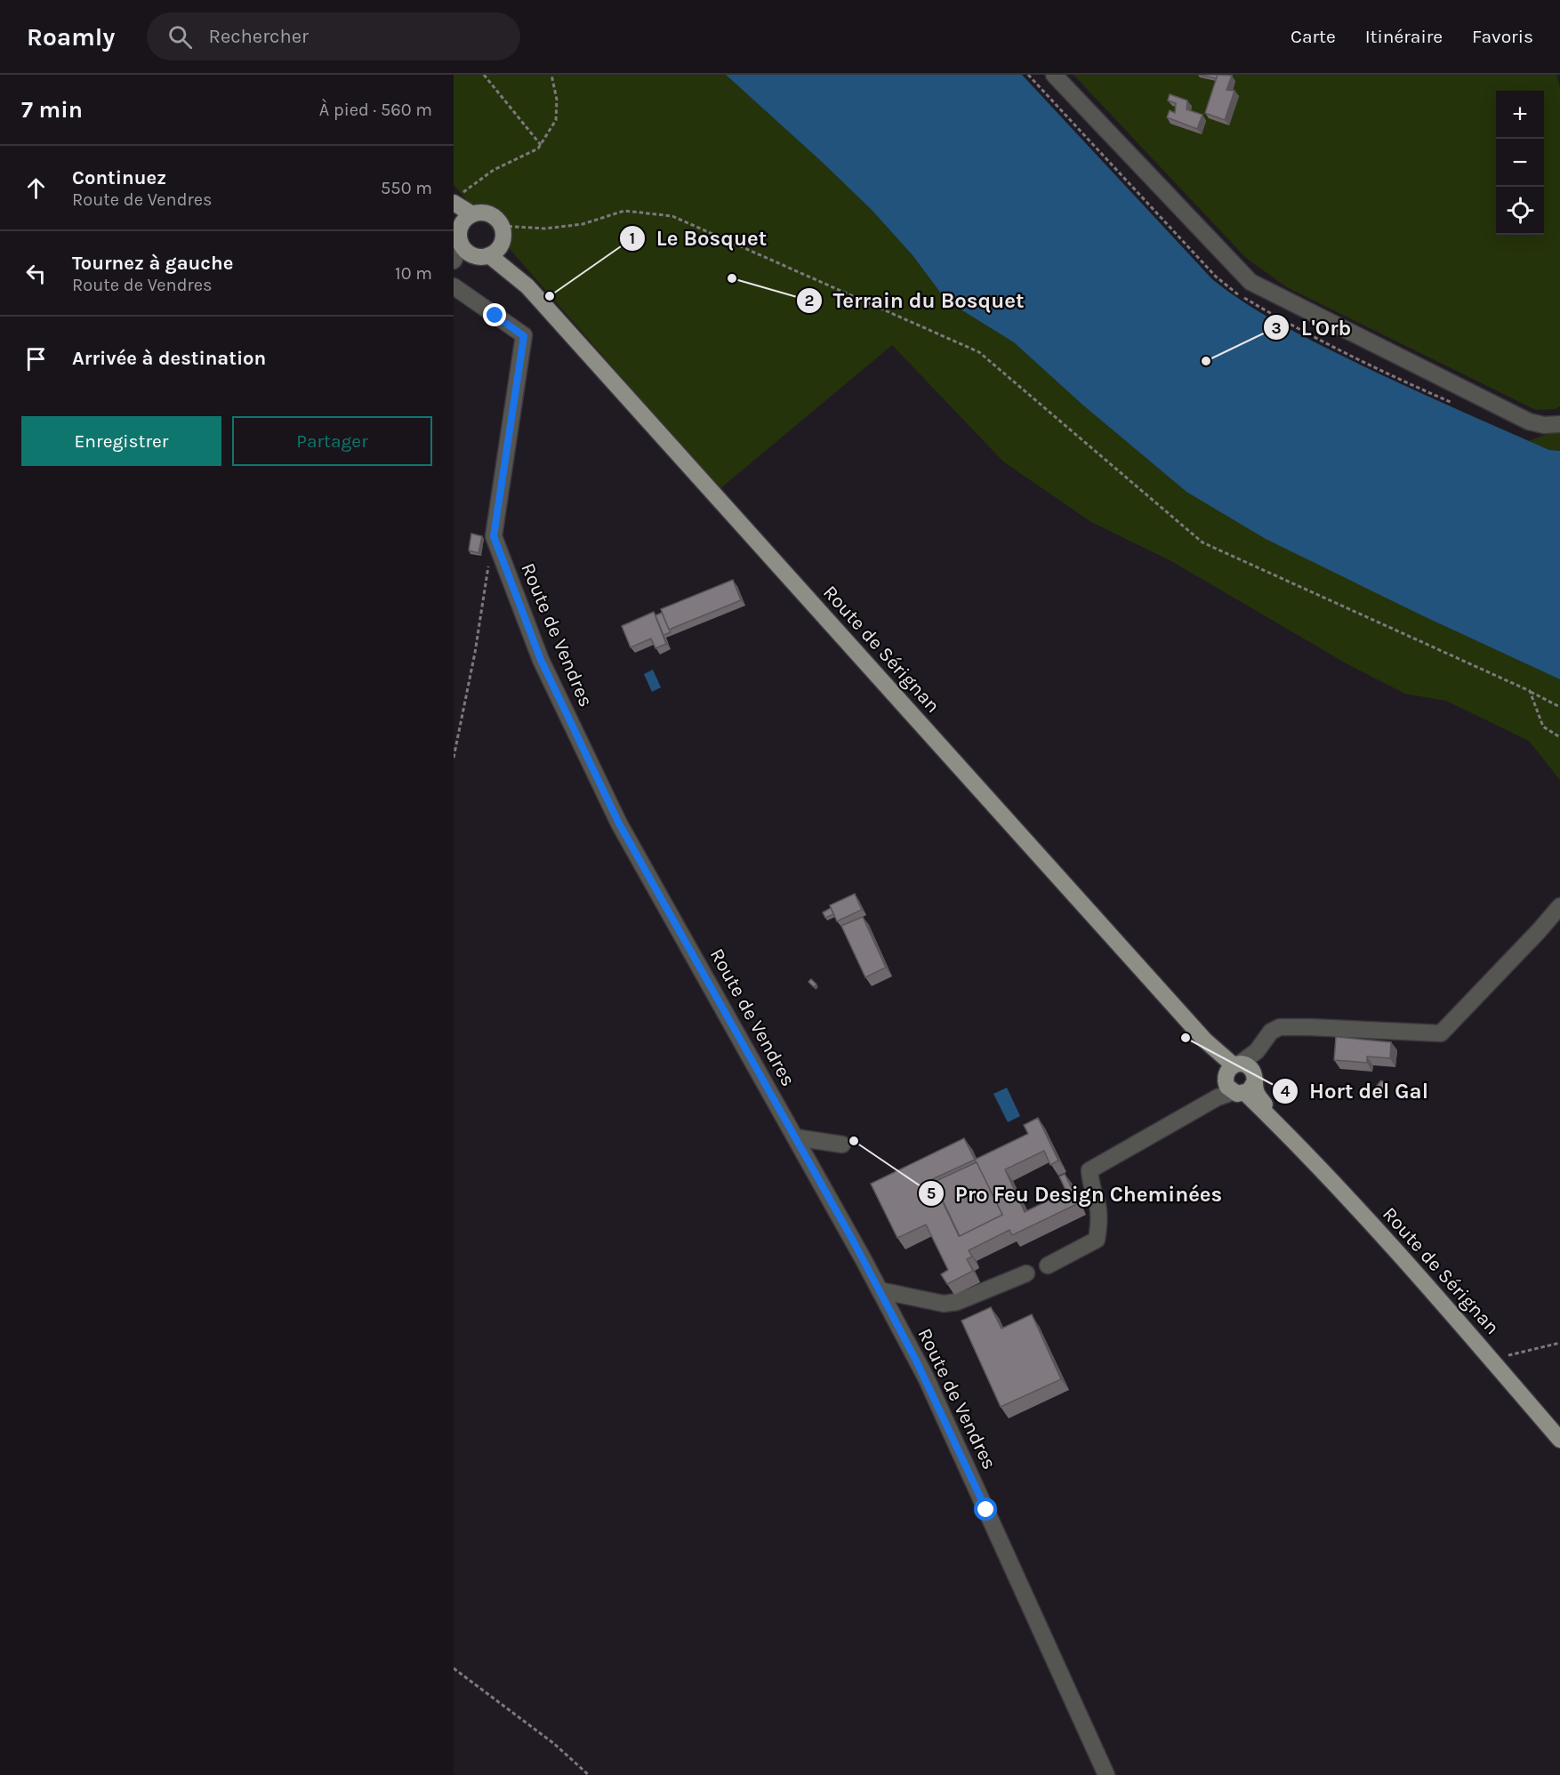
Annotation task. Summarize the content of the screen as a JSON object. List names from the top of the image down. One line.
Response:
{"streets":{"main road":["Route de Sérignan"],"street":["Route de Vendres"]},"places":["Terrain du Bosquet","Le Bosquet","L'Orb","Hort del Gal","Pro Feu Design Cheminées"],"page":{"header":"Roamly","search":"Rechercher","nav":["Carte","Itinéraire","Favoris"],"heading":["7 min","À pied · 560 m"],"map_buttons":["+","−"],"list":[["Continuez","Route de Vendres","550 m"],["Tournez à gauche","Route de Vendres","10 m"],"Arrivée à destination"],"buttons":["Enregistrer","Partager"]}}
